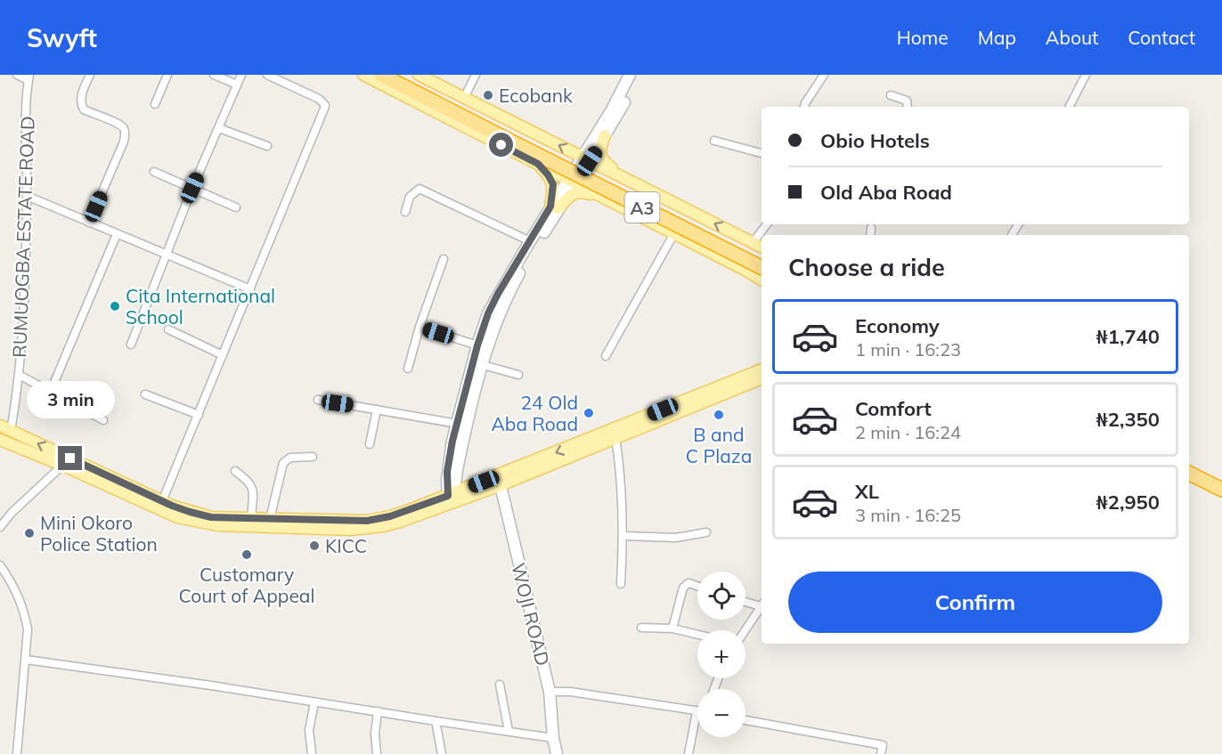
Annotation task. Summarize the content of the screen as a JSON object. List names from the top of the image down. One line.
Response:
{"streets":{"highway":["A3"],"main road":["WOJI ROAD"],"street":["RUMUOGBA ESTATE ROAD"]},"places":["Ecobank","Cita International School","24 Old Aba Road","B and C Plaza","Mini Okoro Police Station","KICC","Customary Court of Appeal"],"page":{"header":"Swyft","nav":["Home","Map","About","Contact"],"banner":["Obio Hotels","Old Aba Road"],"heading":"Choose a ride","list":[{"name":"Economy","note":"1 min · 16:23","value":"₦1,740"},{"name":"Comfort","note":"2 min · 16:24","value":"₦2,350"},{"name":"XL","note":"3 min · 16:25","value":"₦2,950"}],"bubble":"3 min","buttons":"Confirm","map_buttons":["+","−"]}}
